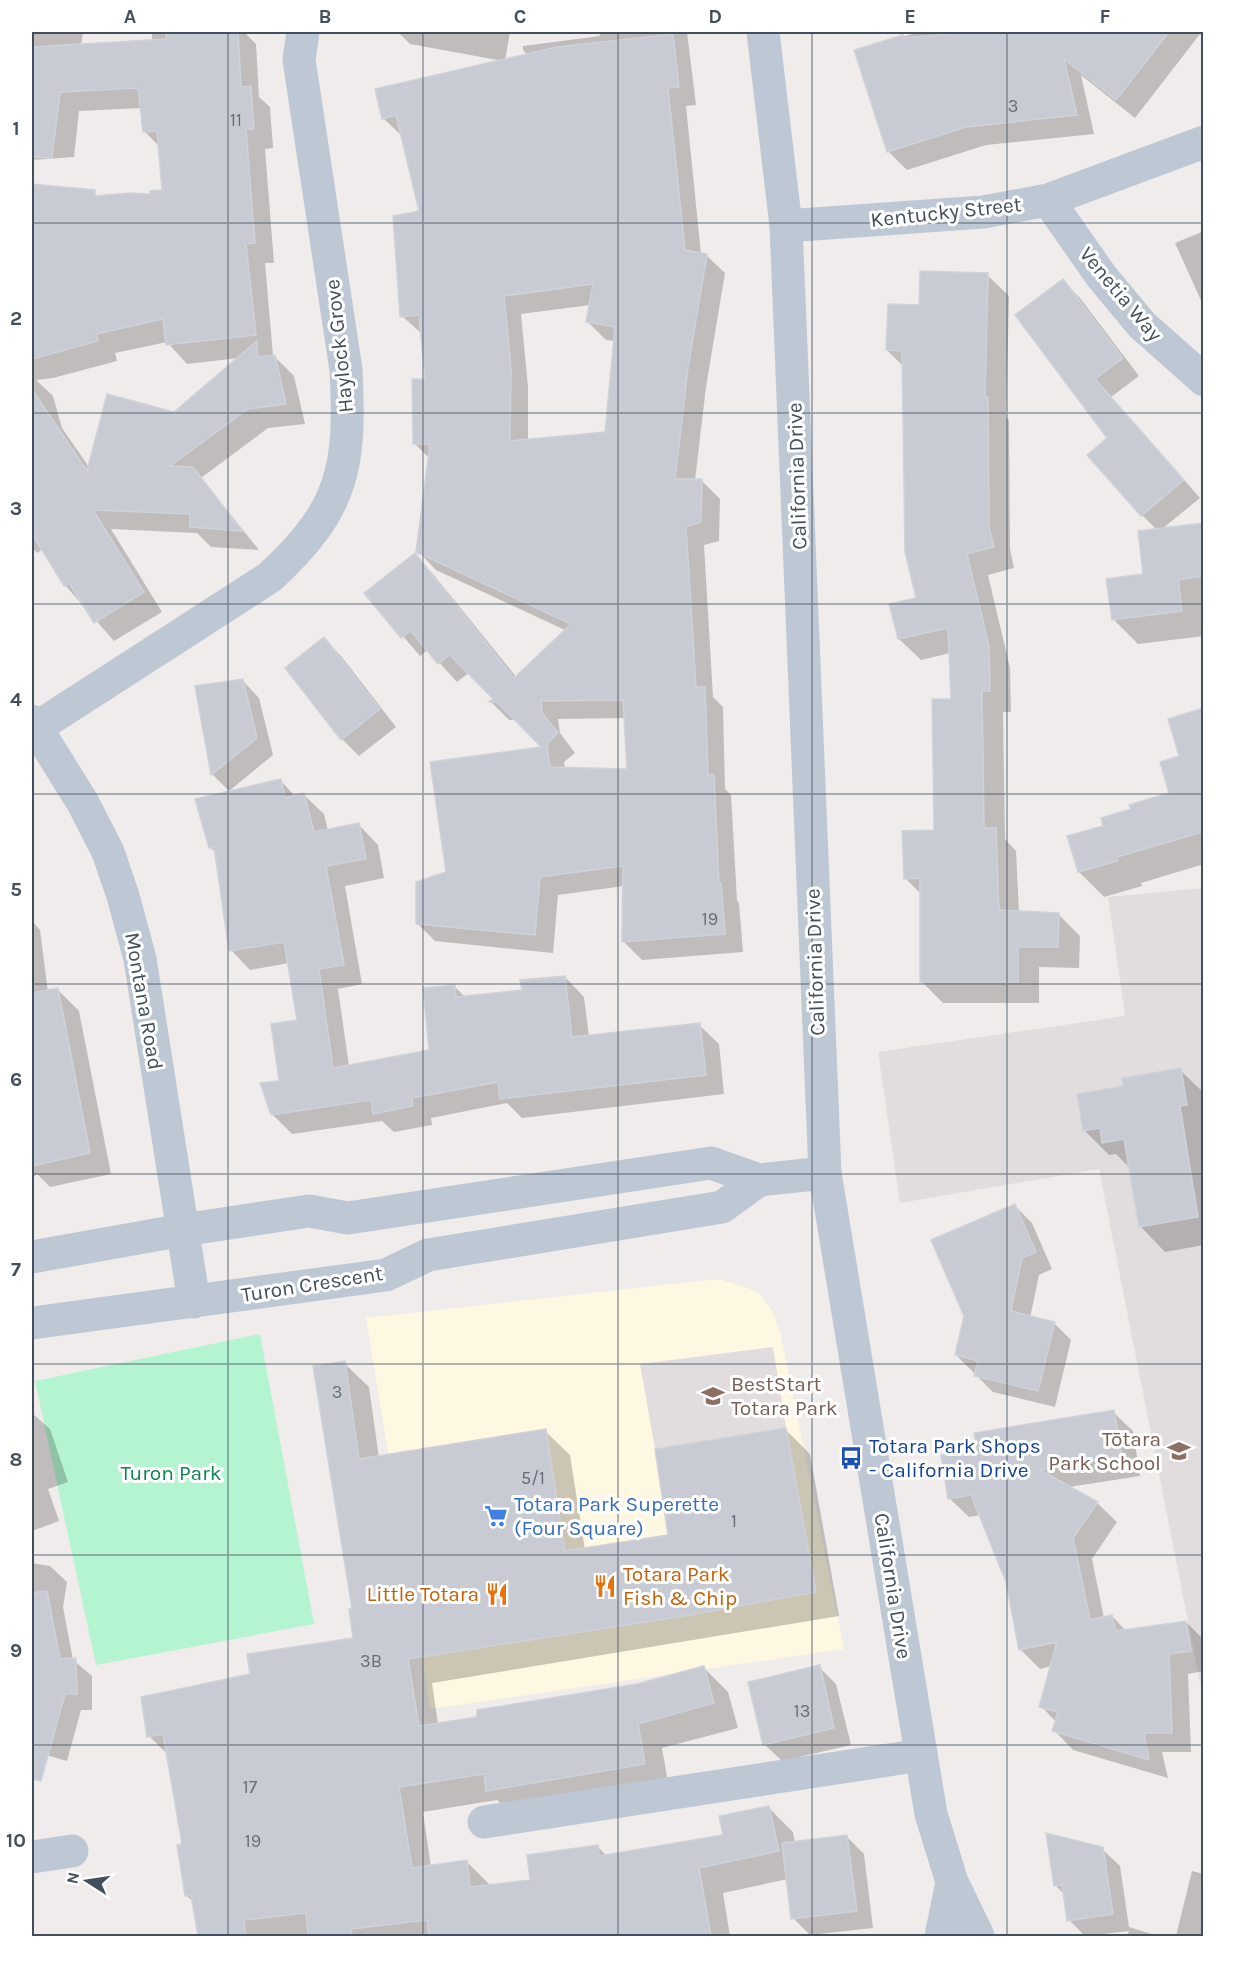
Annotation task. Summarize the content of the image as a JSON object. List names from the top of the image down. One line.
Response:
{"streets":{"street":["Kentucky Street","Venetia Way","Haylock Grove","California Drive","Montana Road","Turon Crescent"]},"crossings":[["Kentucky Street","Venetia Way"],["Kentucky Street","California Drive"],["Haylock Grove","Montana Road"],["Montana Road","Turon Crescent"]],"parks":["Turon Park"],"places":{"school or university":["BestStart Totara Park","Tōtara Park School"],"bus stop":["Totara Park Shops - California Drive"],"supermarket":["Totara Park Superette (Four Square)"],"restaurant":["Totara Park Fish & Chip","Little Totara"]},"house_numbers":["3","11","19","3","5/1","1","3B","13","17","19"],"north":"left","grid":{"columns":["A","B","C","D","E","F"],"rows":["1","2","3","4","5","6","7","8","9","10"]}}
